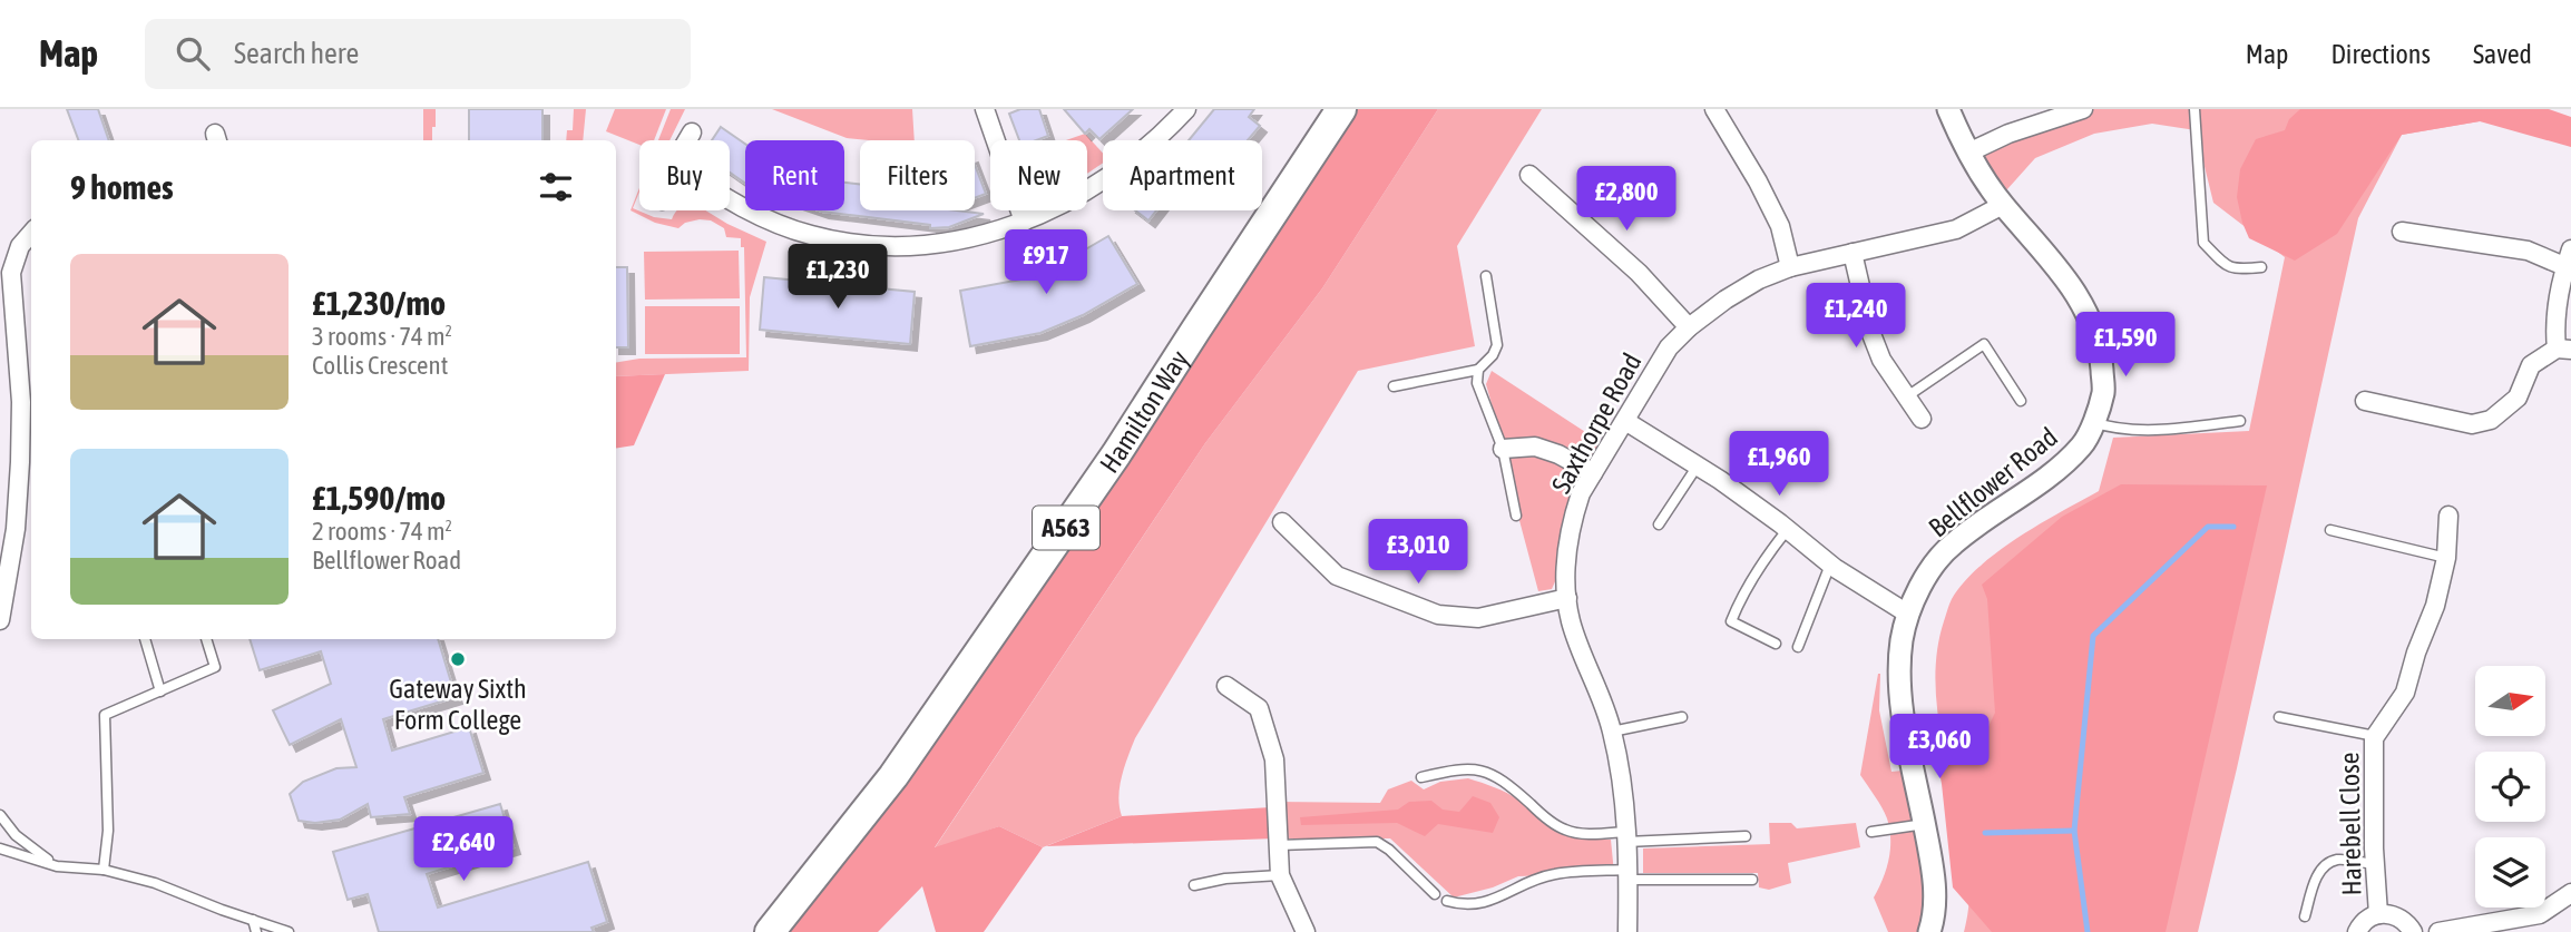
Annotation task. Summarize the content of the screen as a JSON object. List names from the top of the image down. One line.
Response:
{"streets":{"highway":["Hamilton Way","A563"],"street":["Saxthorpe Road","Bellflower Road","Harebell Close"]},"crossings":[["Saxthorpe Road","Bellflower Road"]],"places":["Gateway Sixth Form College"],"north":"right","page":{"header":"Map","search":"Search here","nav":["Map","Directions","Saved"],"chip":["Buy","Rent","Filters","New","Apartment"],"heading":"9 homes","price":["£2,800","£917","£1,230","£1,240","£1,590","£1,960","£3,010","£3,060","£2,640"],"list":[{"name":"£1,230/mo","note":"3 rooms · 74 m² · Collis Crescent"},{"name":"£1,590/mo","note":"2 rooms · 74 m² · Bellflower Road"}]}}
